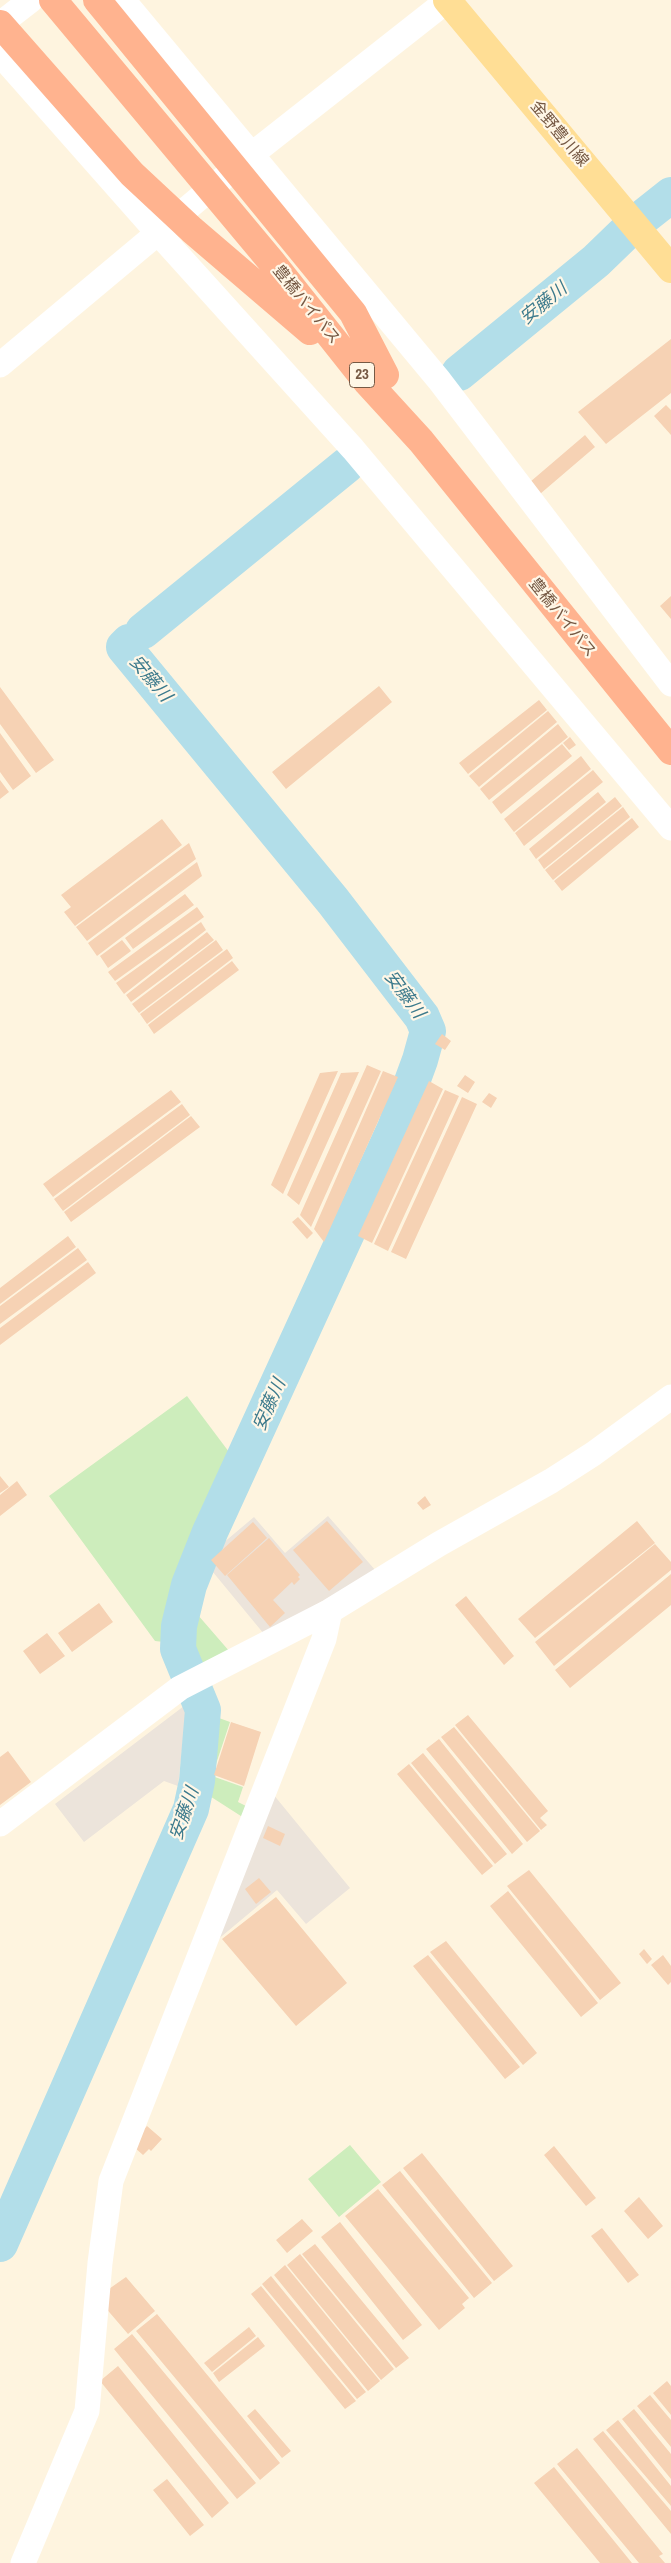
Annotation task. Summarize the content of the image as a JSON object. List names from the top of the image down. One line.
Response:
{"streets":{"highway":["豊橋バイパス","23"],"main road":["金野豊川線"]},"water":["安藤川"]}
